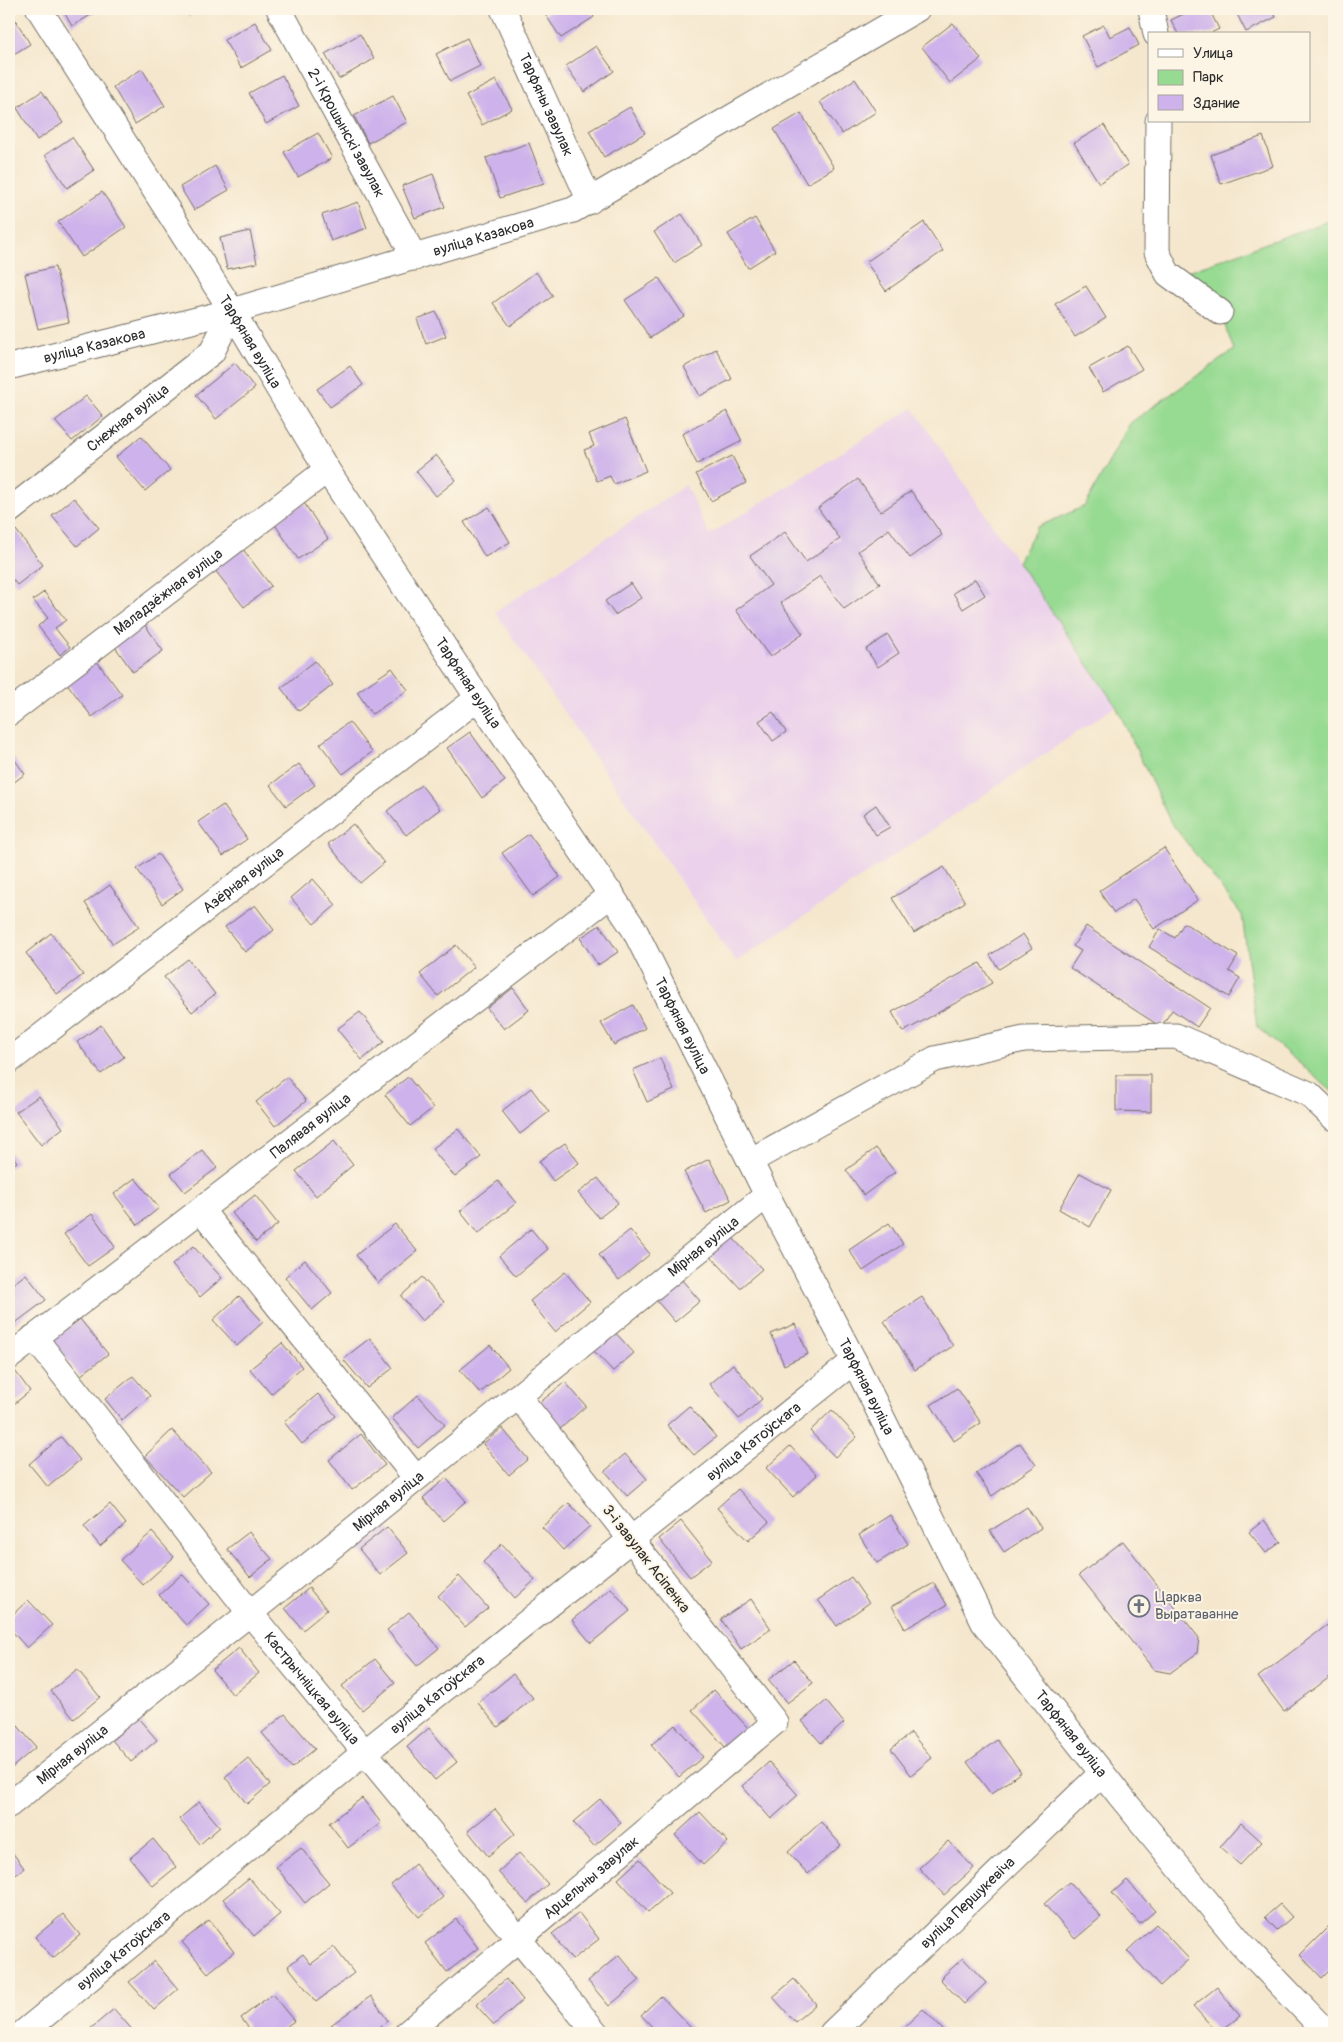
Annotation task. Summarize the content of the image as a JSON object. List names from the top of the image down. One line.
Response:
{"streets":{"street":["Тарфяны завулак","2-і Крошынскі завулак","вуліца Казакова","Тарфяная вуліца","Снежная вуліца","Маладзёжная вуліца","Азёрная вуліца","Палявая вуліца","Мірная вуліца","вуліца Катоўскага","3-і завулак Асіпенка","Кастрычніцкая вуліца","Арцельны завулак","вуліца Першукевіча"]},"crossings":[["Тарфяны завулак","вуліца Казакова"],["2-і Крошынскі завулак","вуліца Казакова"],["вуліца Казакова","Тарфяная вуліца"],["вуліца Казакова","Снежная вуліца"],["Тарфяная вуліца","Снежная вуліца"],["Тарфяная вуліца","Маладзёжная вуліца"],["Тарфяная вуліца","Азёрная вуліца"],["Тарфяная вуліца","Палявая вуліца"],["Тарфяная вуліца","Мірная вуліца"],["Тарфяная вуліца","вуліца Катоўскага"],["Тарфяная вуліца","вуліца Першукевіча"],["Палявая вуліца","Кастрычніцкая вуліца"],["Мірная вуліца","3-і завулак Асіпенка"],["Мірная вуліца","Кастрычніцкая вуліца"],["вуліца Катоўскага","3-і завулак Асіпенка"],["вуліца Катоўскага","Кастрычніцкая вуліца"],["3-і завулак Асіпенка","Арцельны завулак"],["Кастрычніцкая вуліца","Арцельны завулак"]],"places":{"church":["Царква Выратаванне"]},"legend":["Улица","Парк","Здание"]}
